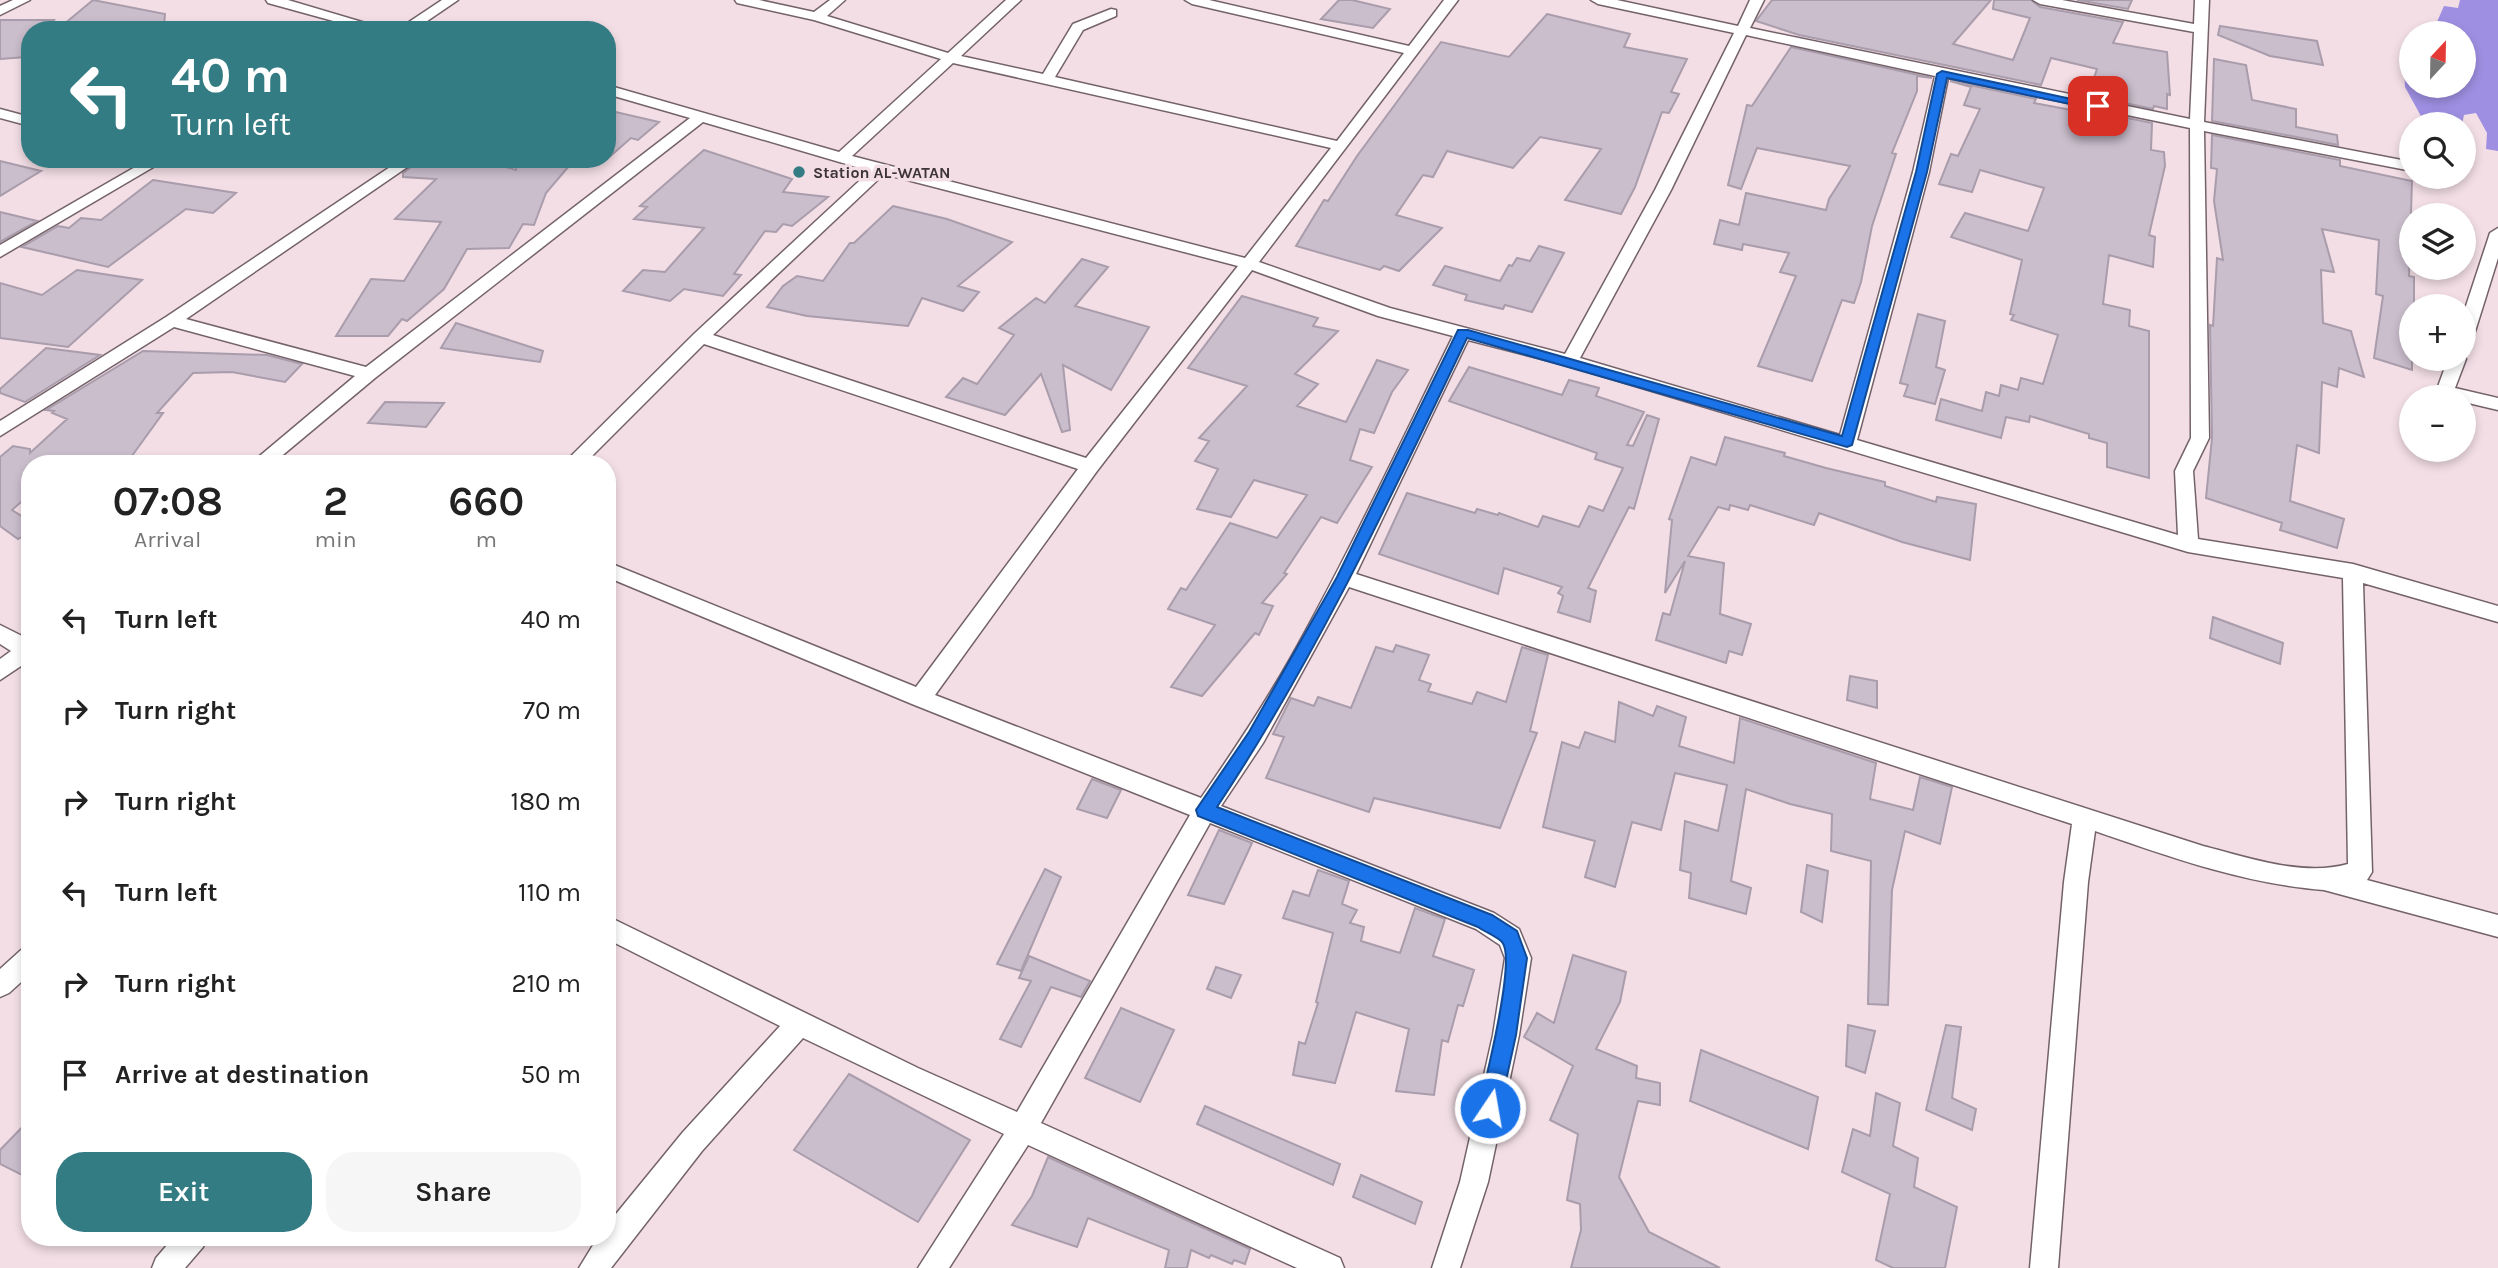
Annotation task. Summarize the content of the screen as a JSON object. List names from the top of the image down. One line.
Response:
{"places":["Station AL-WATAN"],"north":"top","page":{"map_buttons":["+","−"],"turn":["40 m","Turn left"],"eta":["07:08","Arrival","2","min","660","m"],"list":[{"name":"Turn left","value":"40 m"},{"name":"Turn right","value":"70 m"},{"name":"Turn right","value":"180 m"},{"name":"Turn left","value":"110 m"},{"name":"Turn right","value":"210 m"},{"name":"Arrive at destination","value":"50 m"}],"buttons":["Exit","Share"]}}
